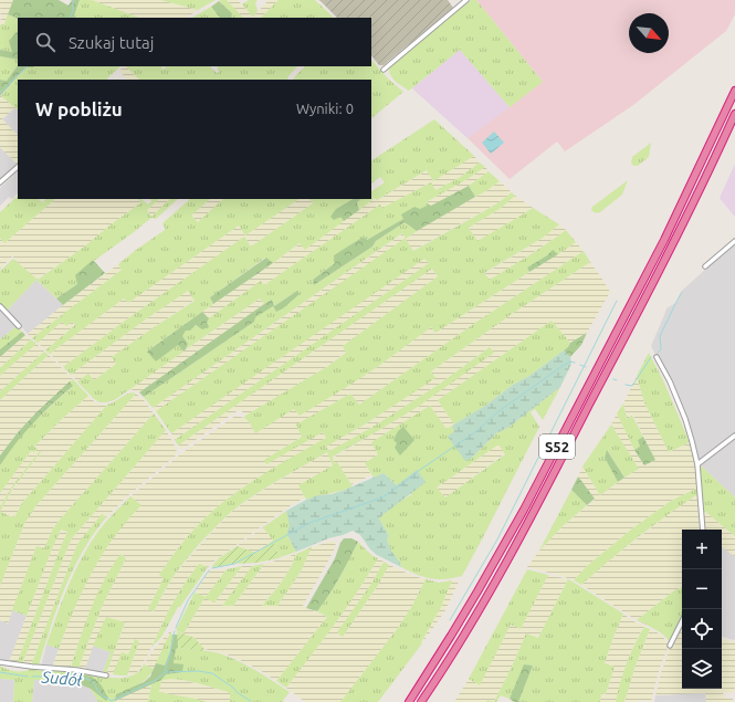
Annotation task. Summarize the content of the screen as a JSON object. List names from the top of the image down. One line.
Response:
{"streets":{"highway":["S52"]},"water":["Sudół"],"north":"bottom right","page":{"search":"Szukaj tutaj","heading":["W pobliżu","Wyniki: 0"],"map_buttons":["+","−"]}}
